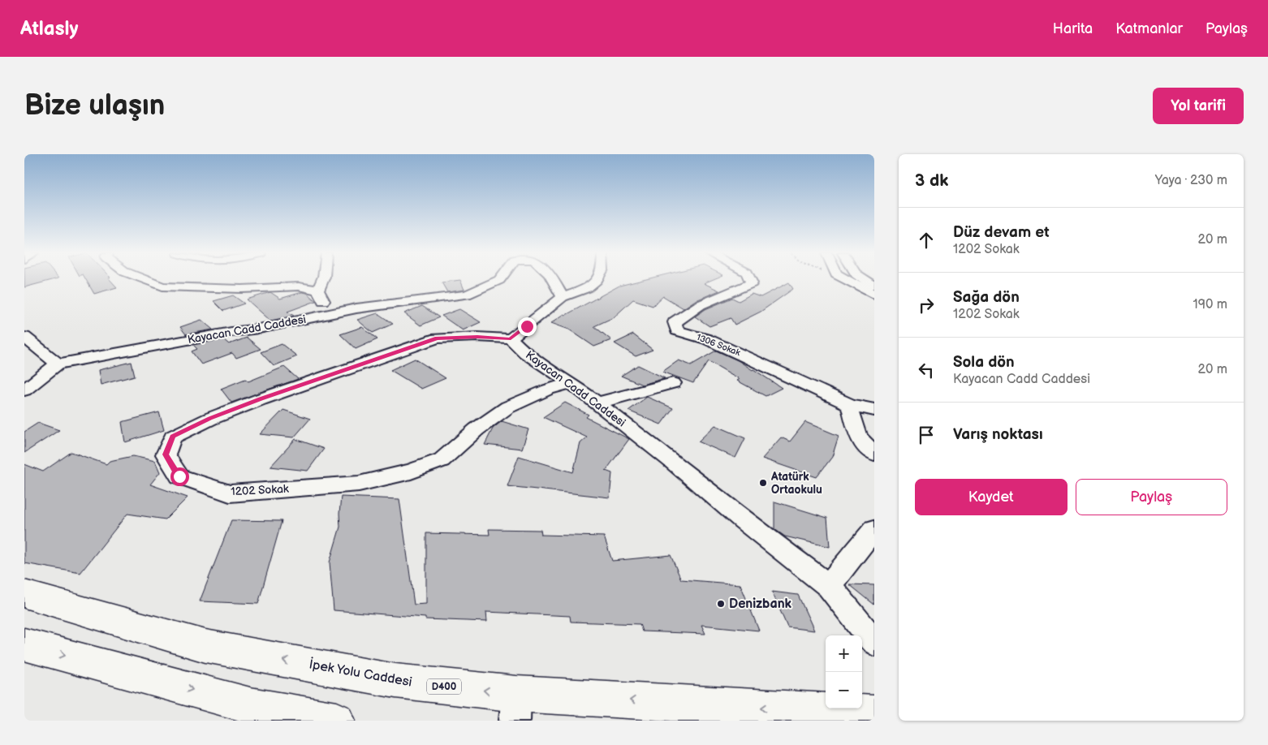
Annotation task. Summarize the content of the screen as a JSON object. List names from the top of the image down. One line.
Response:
{"streets":{"highway":["İpek Yolu Caddesi","D400"],"street":["Kayacan Cadd Caddesi","1306 Sokak","1202 Sokak"]},"crossings":[["Kayacan Cadd Caddesi","1202 Sokak"]],"places":["Atatürk Ortaokulu","Denizbank"],"page":{"header":"Atlasly","nav":["Harita","Katmanlar","Paylaş"],"buttons":["Yol tarifi",["Kaydet","Paylaş"]],"title":"Bize ulaşın","heading":["3 dk","Yaya · 230 m"],"list":[["Düz devam et","1202 Sokak","20 m"],["Sağa dön","1202 Sokak","190 m"],["Sola dön","Kayacan Cadd Caddesi","20 m"],"Varış noktası"],"map_buttons":["+","−"]}}
